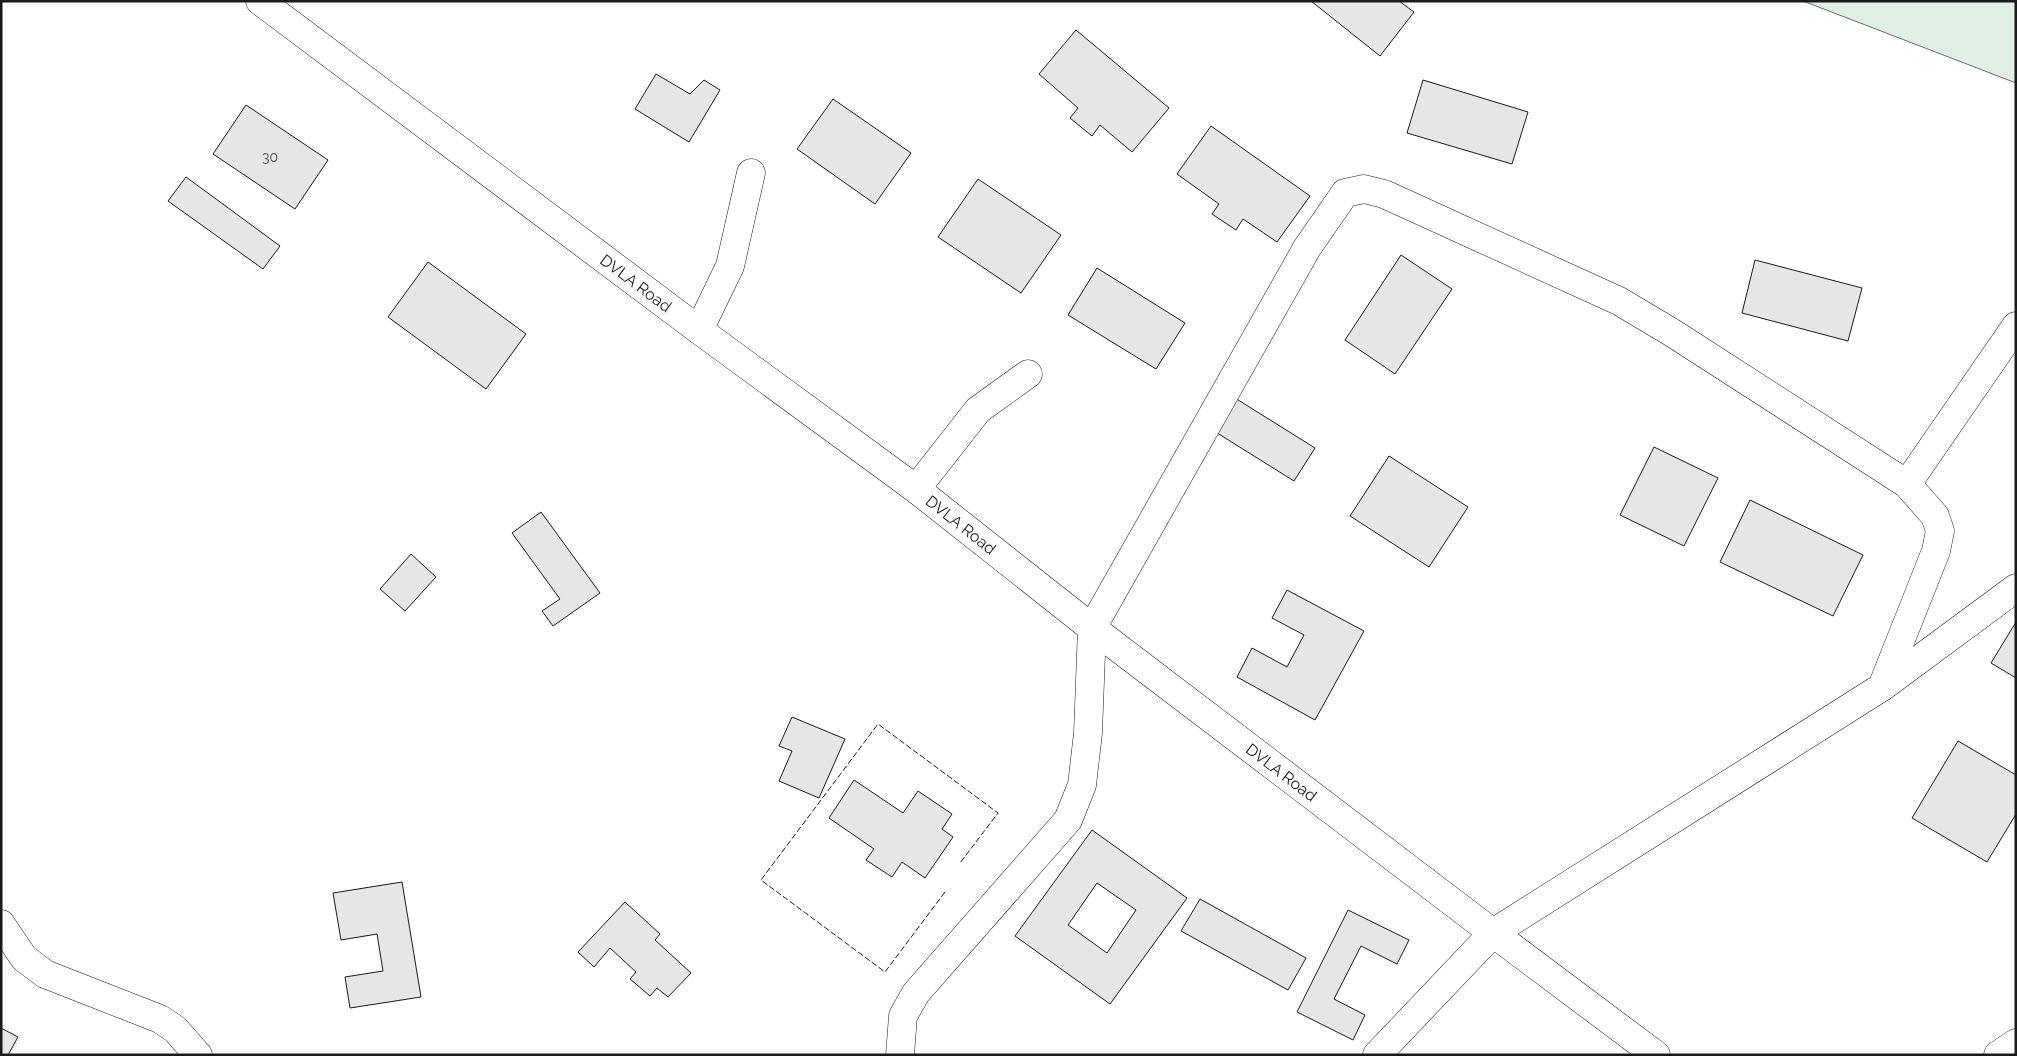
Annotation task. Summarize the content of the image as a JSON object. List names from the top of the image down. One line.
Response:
{"streets":{"street":["DVLA Road"]},"house_numbers":["30"]}
